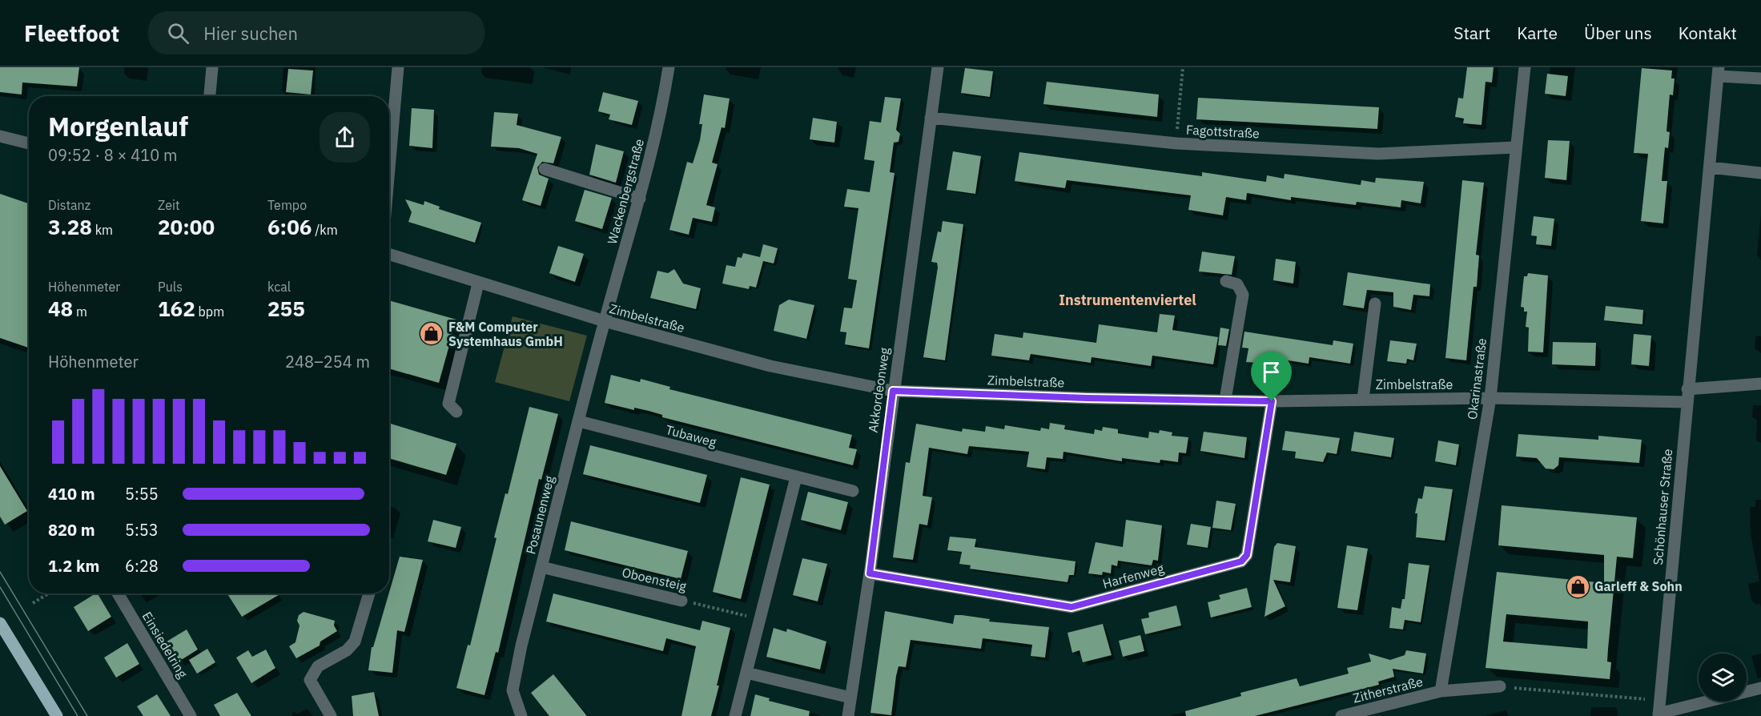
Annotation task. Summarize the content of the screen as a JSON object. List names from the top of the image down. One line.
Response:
{"streets":{"street":["Fagottstraße","Wackenbergstraße","Zimbelstraße","Okarinastraße","Akkordeonweg","Tubaweg","Schönhauser Straße","Posaunenweg","Harfenweg","Oboensteig","Einsiedelring","Zitherstraße"]},"crossings":[["Fagottstraße","Okarinastraße"],["Fagottstraße","Akkordeonweg"],["Wackenbergstraße","Zimbelstraße"],["Wackenbergstraße","Posaunenweg"],["Zimbelstraße","Okarinastraße"],["Zimbelstraße","Akkordeonweg"],["Zimbelstraße","Schönhauser Straße"],["Zimbelstraße","Posaunenweg"],["Zimbelstraße","Harfenweg"],["Okarinastraße","Zitherstraße"],["Akkordeonweg","Harfenweg"],["Tubaweg","Posaunenweg"],["Posaunenweg","Oboensteig"]],"districts":["Instrumentenviertel"],"places":{"shop":["F&M Computer Systemhaus GmbH","Garleff & Sohn"]},"page":{"header":"Fleetfoot","search":"Hier suchen","nav":["Start","Karte","Über uns","Kontakt"],"heading":["Morgenlauf","09:52 · 8 × 410 m"],"stats":[["Distanz","3.28 km"],["Zeit","20:00"],["Tempo","6:06 /km"],["Höhenmeter","48 m"],["Puls","162 bpm"],["kcal","255"]],"chart":["Höhenmeter","248–254 m"],"list":[{"name":"410 m","note":"5:55"},{"name":"820 m","note":"5:53"},{"name":"1.2 km","note":"6:28"}]}}
